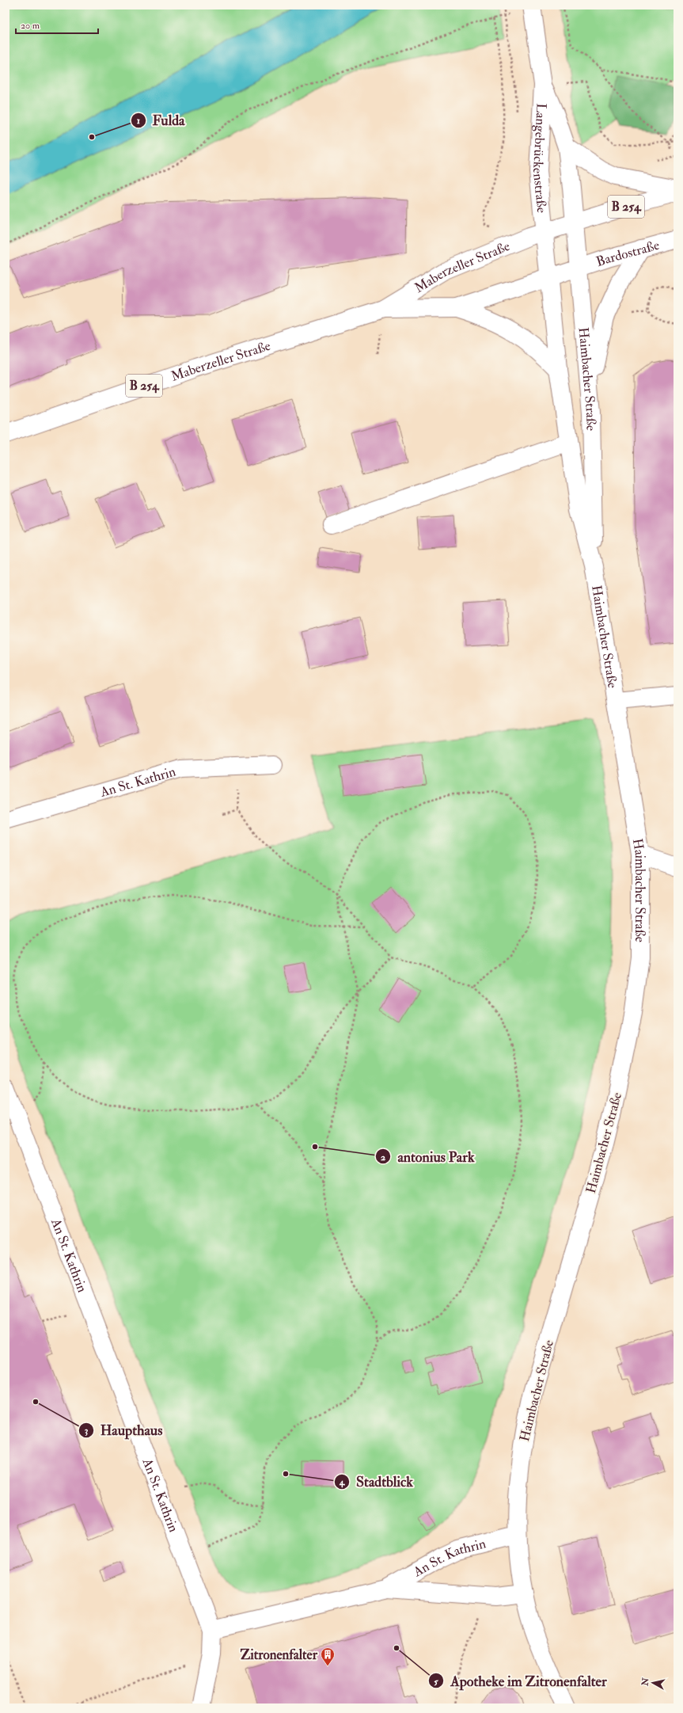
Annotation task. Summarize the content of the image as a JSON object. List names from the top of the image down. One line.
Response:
{"streets":{"main road":["Langebrückenstraße","B 254","Bardostraße","Maberzeller Straße","Haimbacher Straße","An St. Kathrin"]},"crossings":[["Langebrückenstraße","B 254"],["Langebrückenstraße","Bardostraße"],["Langebrückenstraße","Maberzeller Straße"],["Langebrückenstraße","Haimbacher Straße"],["B 254","Bardostraße"],["B 254","Maberzeller Straße"],["B 254","Haimbacher Straße"],["Bardostraße","Haimbacher Straße"],["Maberzeller Straße","Haimbacher Straße"],["Haimbacher Straße","An St. Kathrin"]],"places":{"other":["Fulda","antonius Park","Haupthaus","Stadtblick","Apotheke im Zitronenfalter"],"building":["Zitronenfalter"]},"scale_bar":"20 m","north":"left"}
